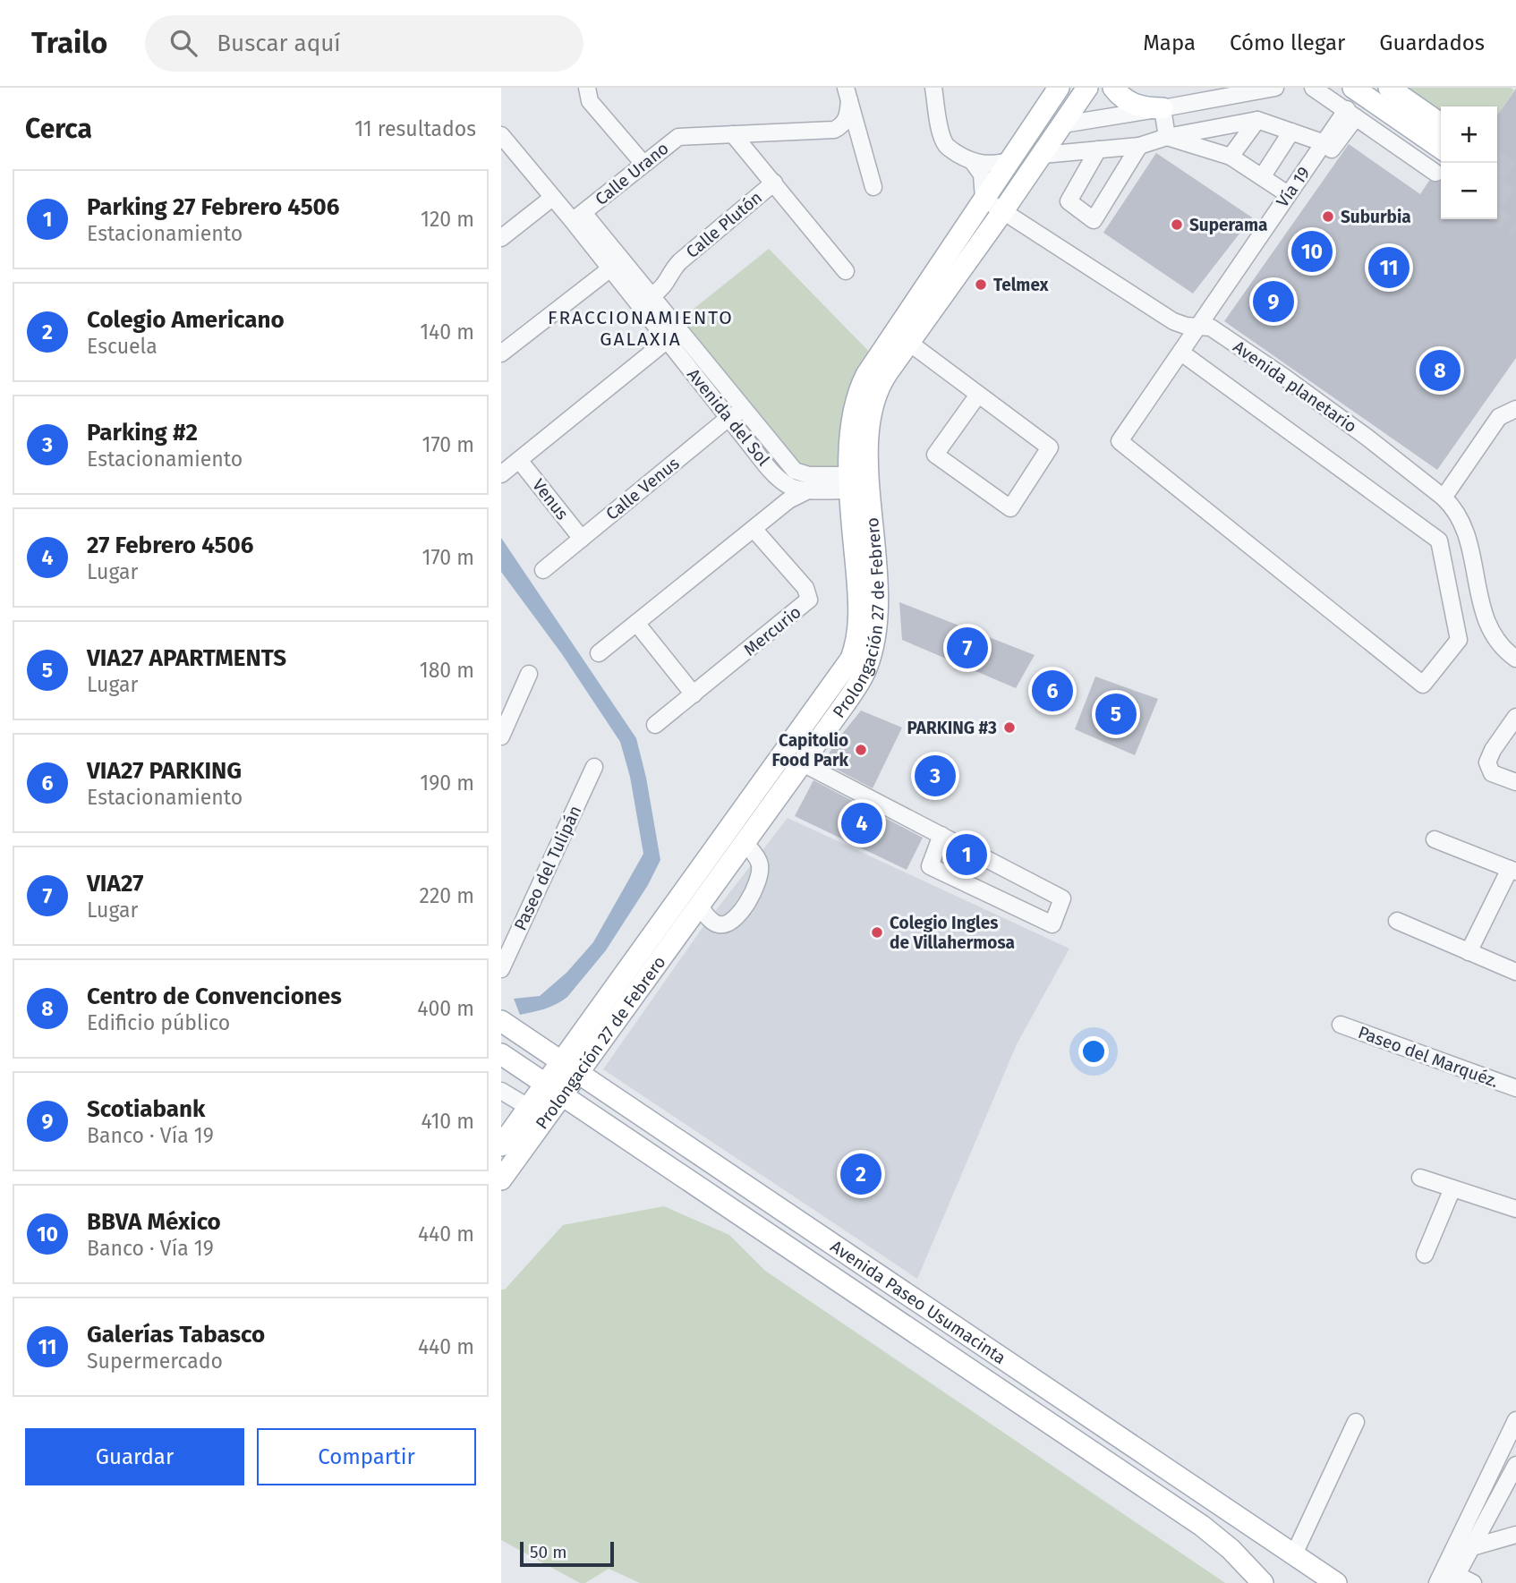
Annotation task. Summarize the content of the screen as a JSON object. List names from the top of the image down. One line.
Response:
{"streets":{"main road":["Prolongación 27 de Febrero","Avenida Paseo Usumacinta"],"street":["Calle Urano","Vía 19","Calle Plutón","Avenida planetario","Avenida del Sol","Calle Venus","Venus","Mercurio","Paseo del Tulipán","Paseo del Marquéz."]},"crossings":[["Calle Urano","Avenida del Sol"],["Vía 19","Avenida planetario"],["Calle Plutón","Avenida del Sol"],["Avenida planetario","Prolongación 27 de Febrero"],["Avenida del Sol","Calle Venus"],["Calle Venus","Venus"],["Prolongación 27 de Febrero","Avenida Paseo Usumacinta"]],"districts":["FRACCIONAMIENTO GALAXIA"],"places":["Suburbia","Superama","Telmex","PARKING #3","Capitolio Food Park","Colegio Ingles de Villahermosa"],"scale_bar":"50 m","page":{"header":"Trailo","search":"Buscar aquí","nav":["Mapa","Cómo llegar","Guardados"],"heading":["Cerca","11 resultados"],"map_buttons":["+","−"],"list":[{"mark":"1","name":"Parking 27 Febrero 4506","note":"Estacionamiento","value":"120 m"},{"mark":"2","name":"Colegio Americano","note":"Escuela","value":"140 m"},{"mark":"3","name":"Parking #2","note":"Estacionamiento","value":"170 m"},{"mark":"4","name":"27 Febrero 4506","note":"Lugar","value":"170 m"},{"mark":"5","name":"VIA27 APARTMENTS","note":"Lugar","value":"180 m"},{"mark":"6","name":"VIA27 PARKING","note":"Estacionamiento","value":"190 m"},{"mark":"7","name":"VIA27","note":"Lugar","value":"220 m"},{"mark":"8","name":"Centro de Convenciones","note":"Edificio público","value":"400 m"},{"mark":"9","name":"Scotiabank","note":"Banco · Vía 19","value":"410 m"},{"mark":"10","name":"BBVA México","note":"Banco · Vía 19","value":"440 m"},{"mark":"11","name":"Galerías Tabasco","note":"Supermercado","value":"440 m"}],"pins":["10","11","9","8","7","6","5","3","4","1","2"],"buttons":["Guardar","Compartir"],"scale":"50 m"}}
